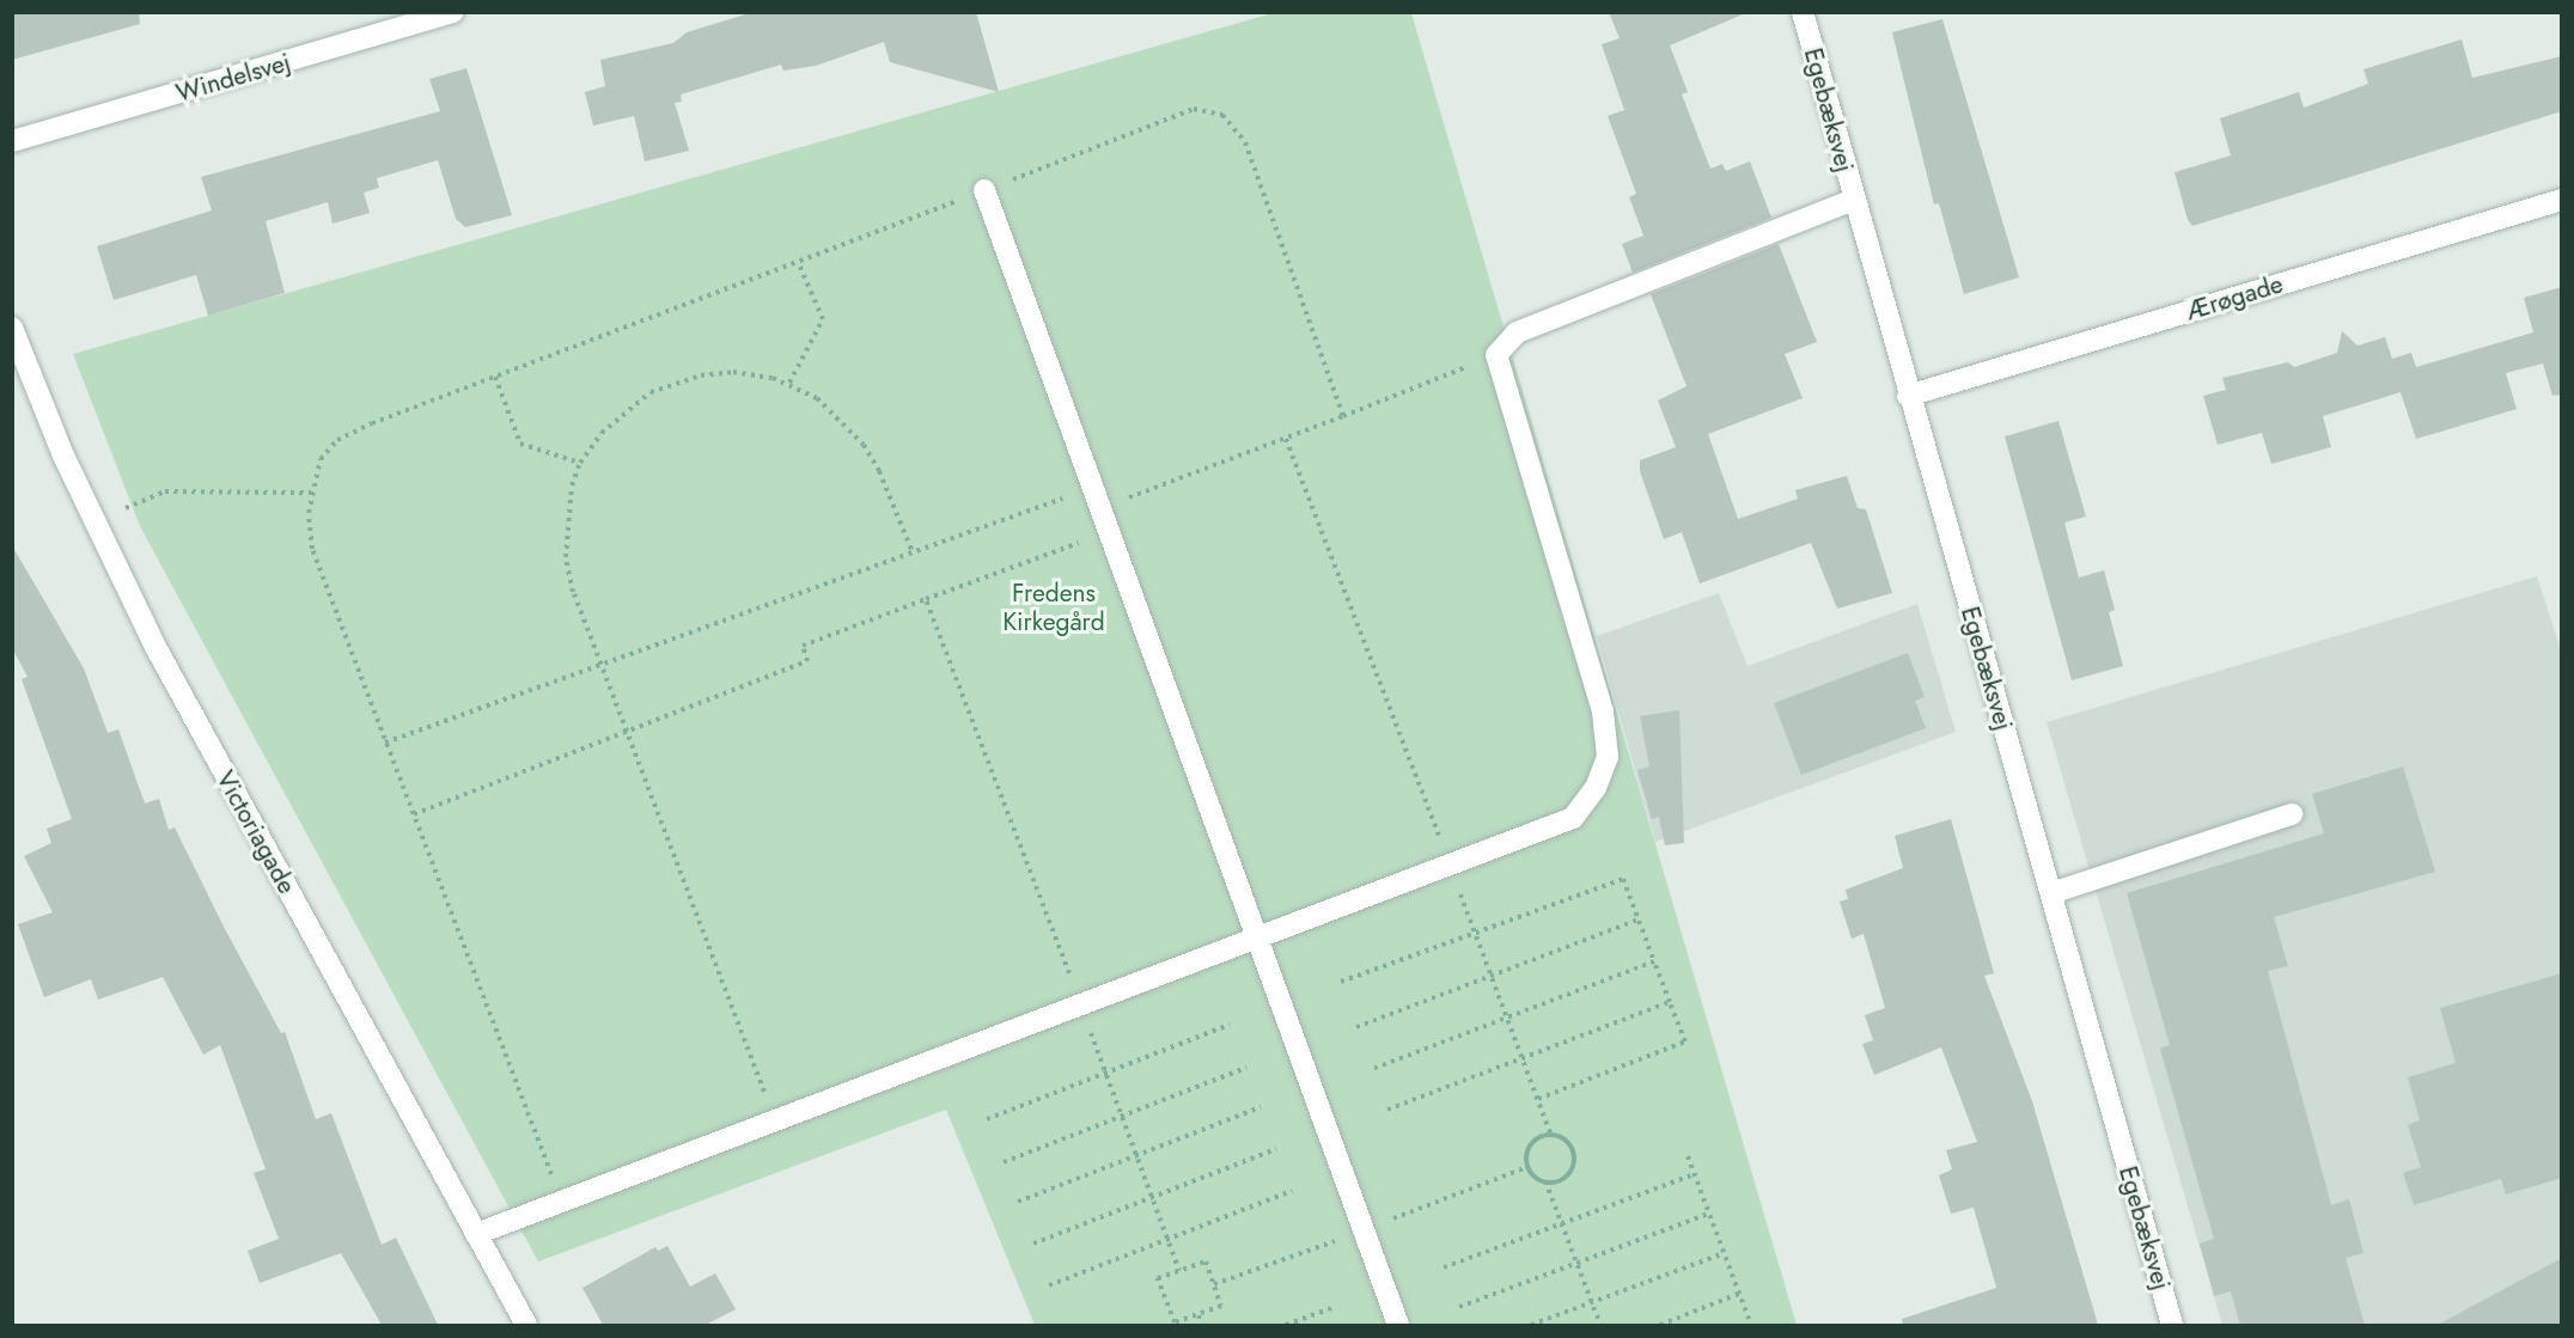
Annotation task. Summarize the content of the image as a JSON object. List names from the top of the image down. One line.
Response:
{"streets":{"street":["Windelsvej","Egebæksvej","Ærøgade","Victoriagade"]},"crossings":[["Egebæksvej","Ærøgade"]],"parks":["Fredens Kirkegård"]}
